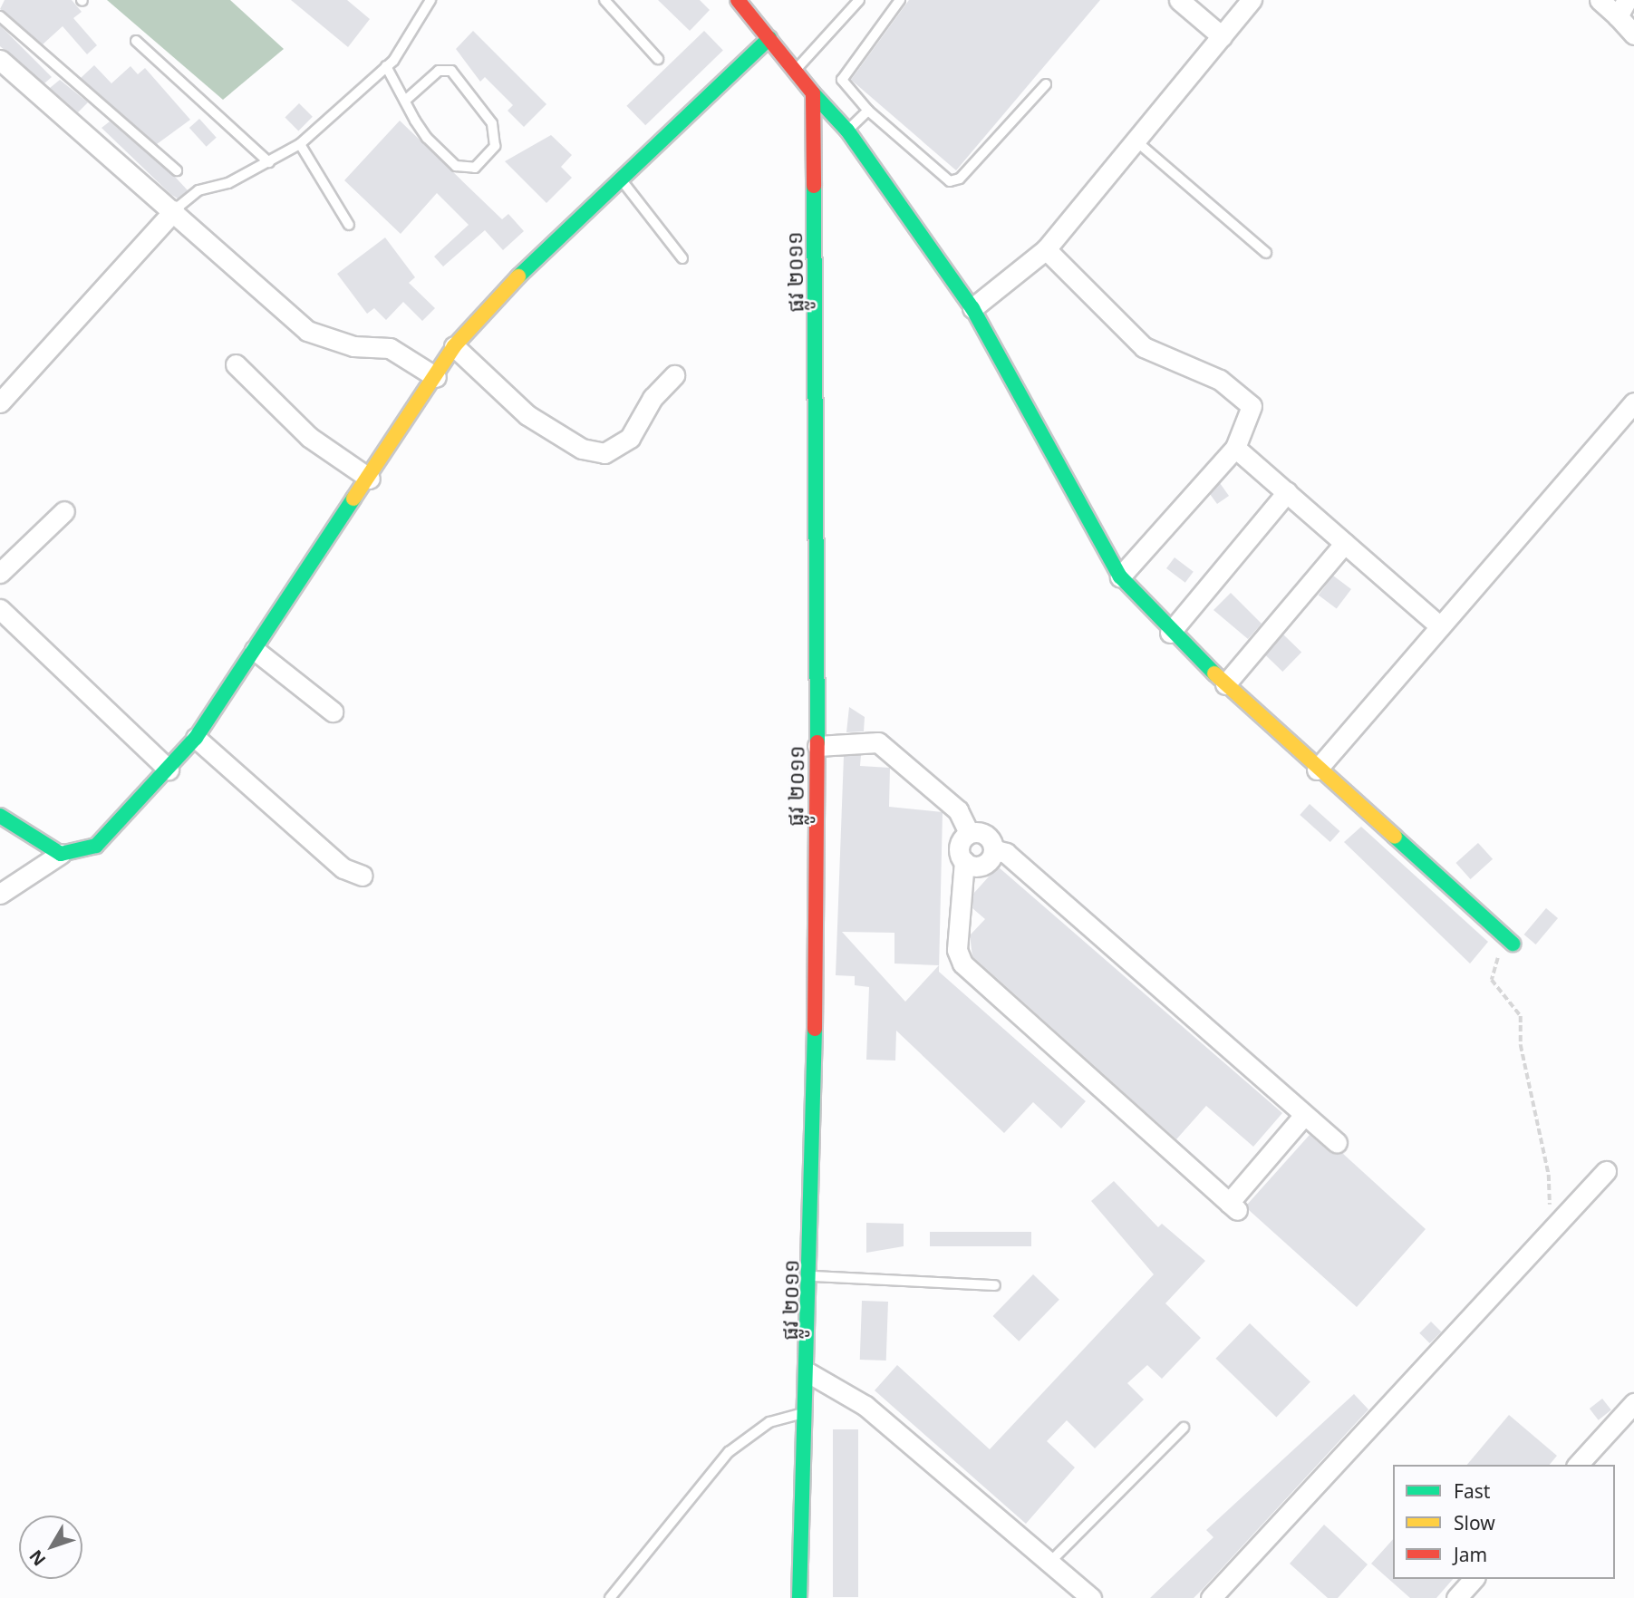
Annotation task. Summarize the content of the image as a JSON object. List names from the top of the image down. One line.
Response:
{"streets":{"street":["ផ្លូវ ២០១១"]},"legend":["Fast","Slow","Jam"],"north":"bottom left"}
